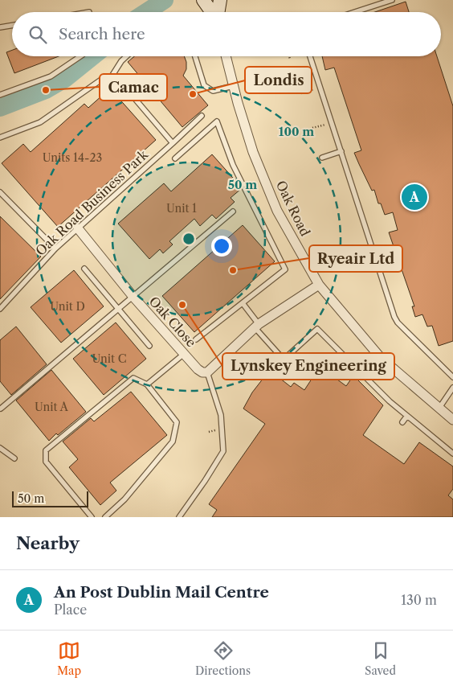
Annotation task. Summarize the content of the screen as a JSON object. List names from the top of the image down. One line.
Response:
{"streets":{"street":["Oak Road","Oak Close"],"lane":["Oak Road Business Park"]},"crossings":[["Oak Road Business Park","Oak Close"]],"places":["Camac","Londis","Ryeair Ltd","Lynskey Engineering"],"house_numbers":["Units 14-23","Unit 1","Unit D","Unit C","Unit A"],"scale_bar":"50 m","page":{"search":"Search here","pins":"A","scale":"50 m","heading":"Nearby","list":[{"mark":"A","name":"An Post Dublin Mail Centre","note":"Place","value":"130 m"}],"nav":["Map","Directions","Saved"]},"rings":["100 m","50 m"]}
